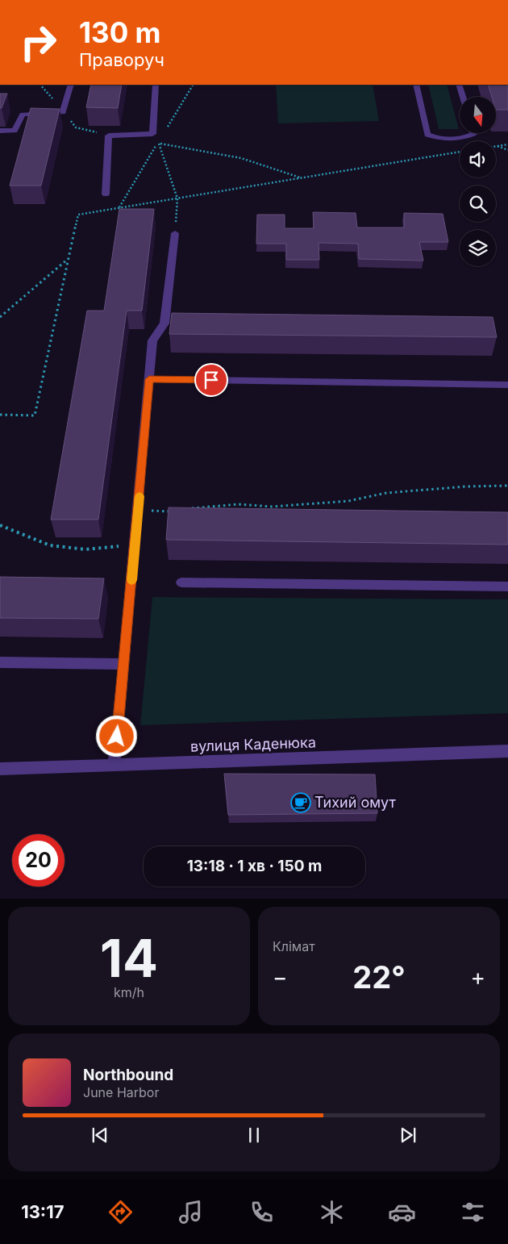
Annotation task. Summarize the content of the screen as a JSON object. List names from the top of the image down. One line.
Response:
{"streets":{"street":["вулиця Каденюка"]},"places":{"cafe":["Тихий омут"]},"north":"bottom","page":{"turn":["130 m","Праворуч"],"limit":"20","trip":"13:18 · 1 хв · 150 m","tile":[["14","km/h"],"Клімат"],"heat":["−","22°","+"],"song":["Northbound","June Harbor"],"tabs":"13:17"}}
